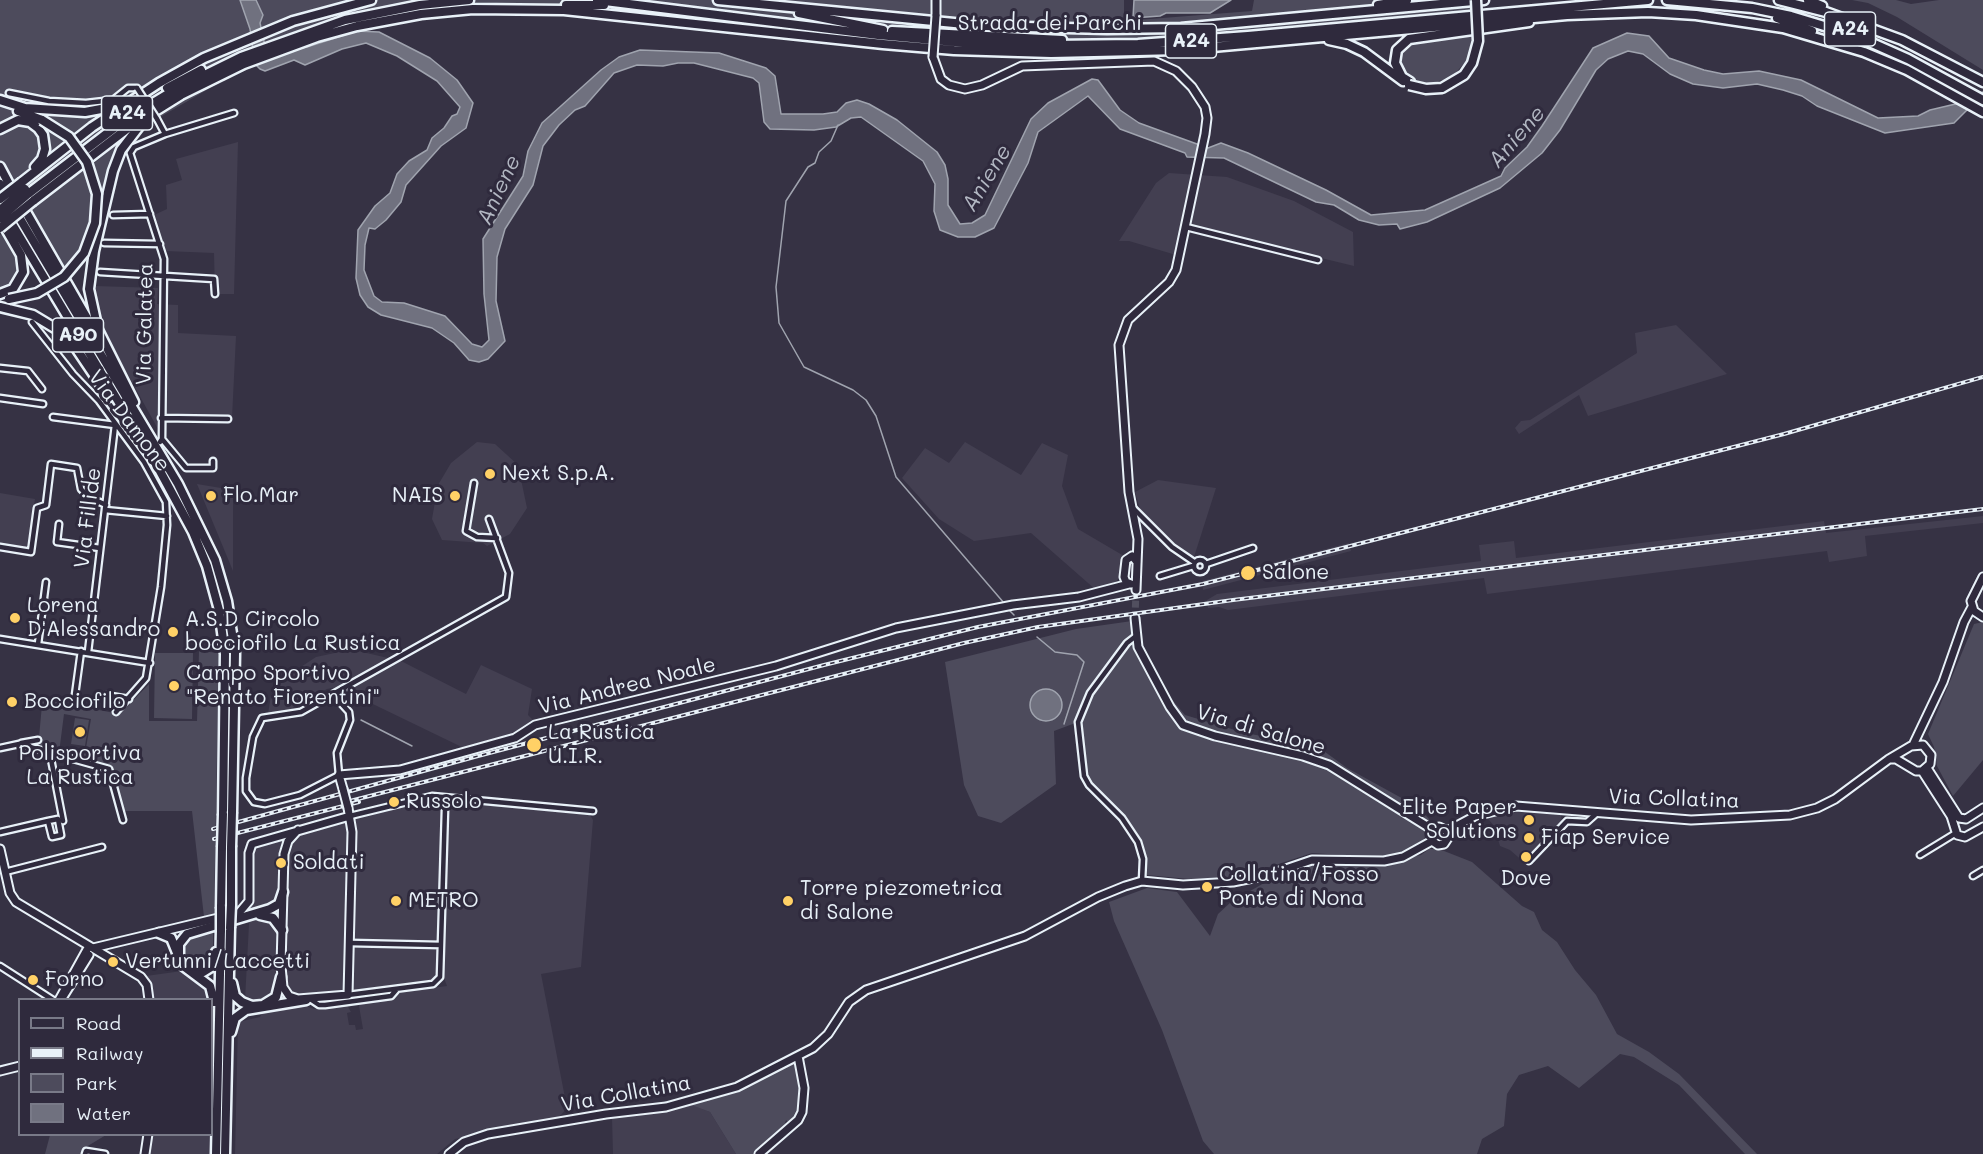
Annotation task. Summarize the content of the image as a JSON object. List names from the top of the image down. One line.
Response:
{"streets":{"highway":["Strada dei Parchi","A24","A90"],"street":["Via Galatea","Via Damone","Via Fillide","Via Andrea Noale","Via di Salone","Via Collatina"]},"crossings":[["Via Damone","Via Fillide"],["Via di Salone","Via Collatina"]],"water":["Aniene"],"places":["Next S.p.A.","Flo.Mar","NAIS","Salone","Lorena D'Alessandro","A.S.D Circolo bocciofilo La Rustica","Campo Sportivo \"Renato Fiorentini\"","Bocciofilo","Polisportiva La Rustica","La Rustica U.I.R.","Russolo","Elite Paper Solutions","Fiap Service","Dove","Soldati","Collatina/Fosso Ponte di Nona","METRO","Torre piezometrica di Salone","Vertunni/Laccetti","Forno"],"legend":["Road","Railway","Park","Water"]}
